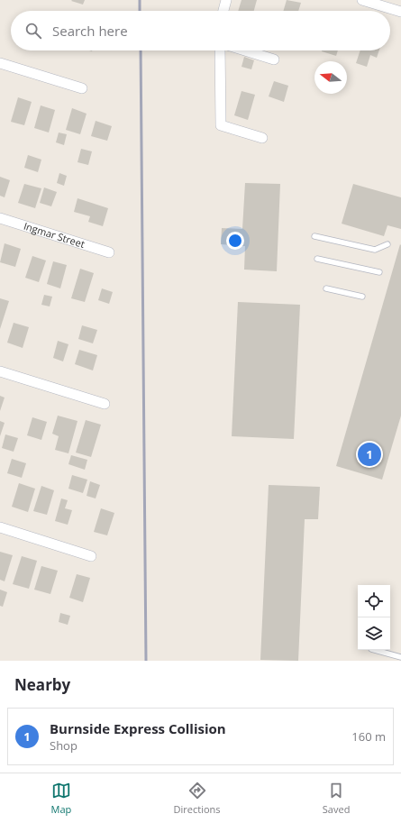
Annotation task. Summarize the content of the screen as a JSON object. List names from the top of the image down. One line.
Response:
{"streets":{"street":["Ingmar Street"]},"north":"left","page":{"search":"Search here","pins":"1","heading":"Nearby","list":[{"mark":"1","name":"Burnside Express Collision","note":"Shop","value":"160 m"}],"nav":["Map","Directions","Saved"]}}
